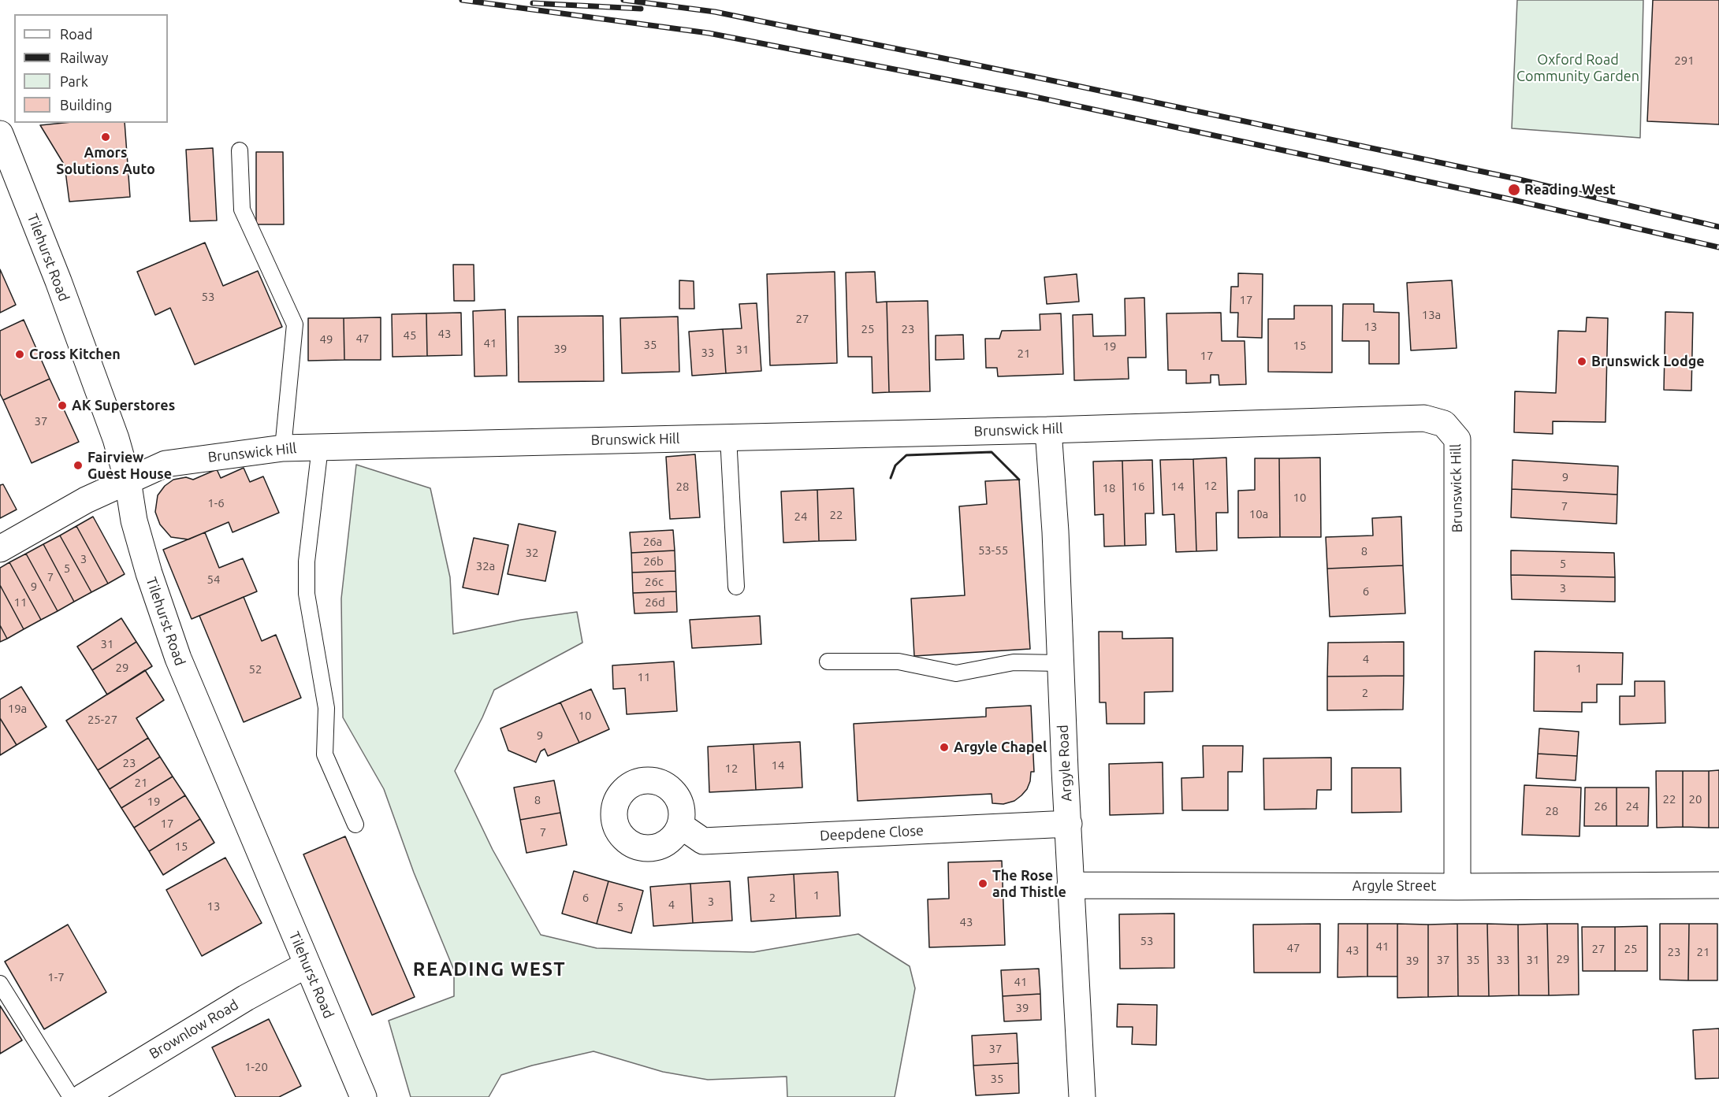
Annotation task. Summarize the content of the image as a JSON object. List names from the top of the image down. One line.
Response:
{"streets":{"street":["Tilehurst Road","Brunswick Hill","Argyle Road","Deepdene Close","Argyle Street","Brownlow Road"]},"crossings":[["Tilehurst Road","Brunswick Hill"],["Tilehurst Road","Brownlow Road"],["Brunswick Hill","Argyle Road"],["Brunswick Hill","Argyle Street"],["Argyle Road","Deepdene Close"],["Argyle Road","Argyle Street"]],"districts":["READING WEST"],"parks":["Oxford Road Community Garden"],"places":["Amors Solutions Auto","Reading West","Cross Kitchen","Brunswick Lodge","AK Superstores","Fairview Guest House","Argyle Chapel","The Rose and Thistle"],"house_numbers":["291","53","17","13a","27","13","25","23","43","45","47","49","41","35","15","19","39","31","33","21","17","37","9","12","28","16","14","18","10","1-6","7","10a","22","24","26a","53-55","8","32","3","26b","5","32a","5","7","54","26c","9","3","6","11","26d","31","4","29","1","52","11","2","19a","10","25-27","9","23","14","12","21","22","20","8","19","26","24","28","17","7","15","1","6","2","3","4","13","5","43","53","41","47","27","25","43","23","21","29","37","35","33","31","39","1-7","41","39","37","1-20","35"],"legend":["Road","Railway","Park","Building"]}
